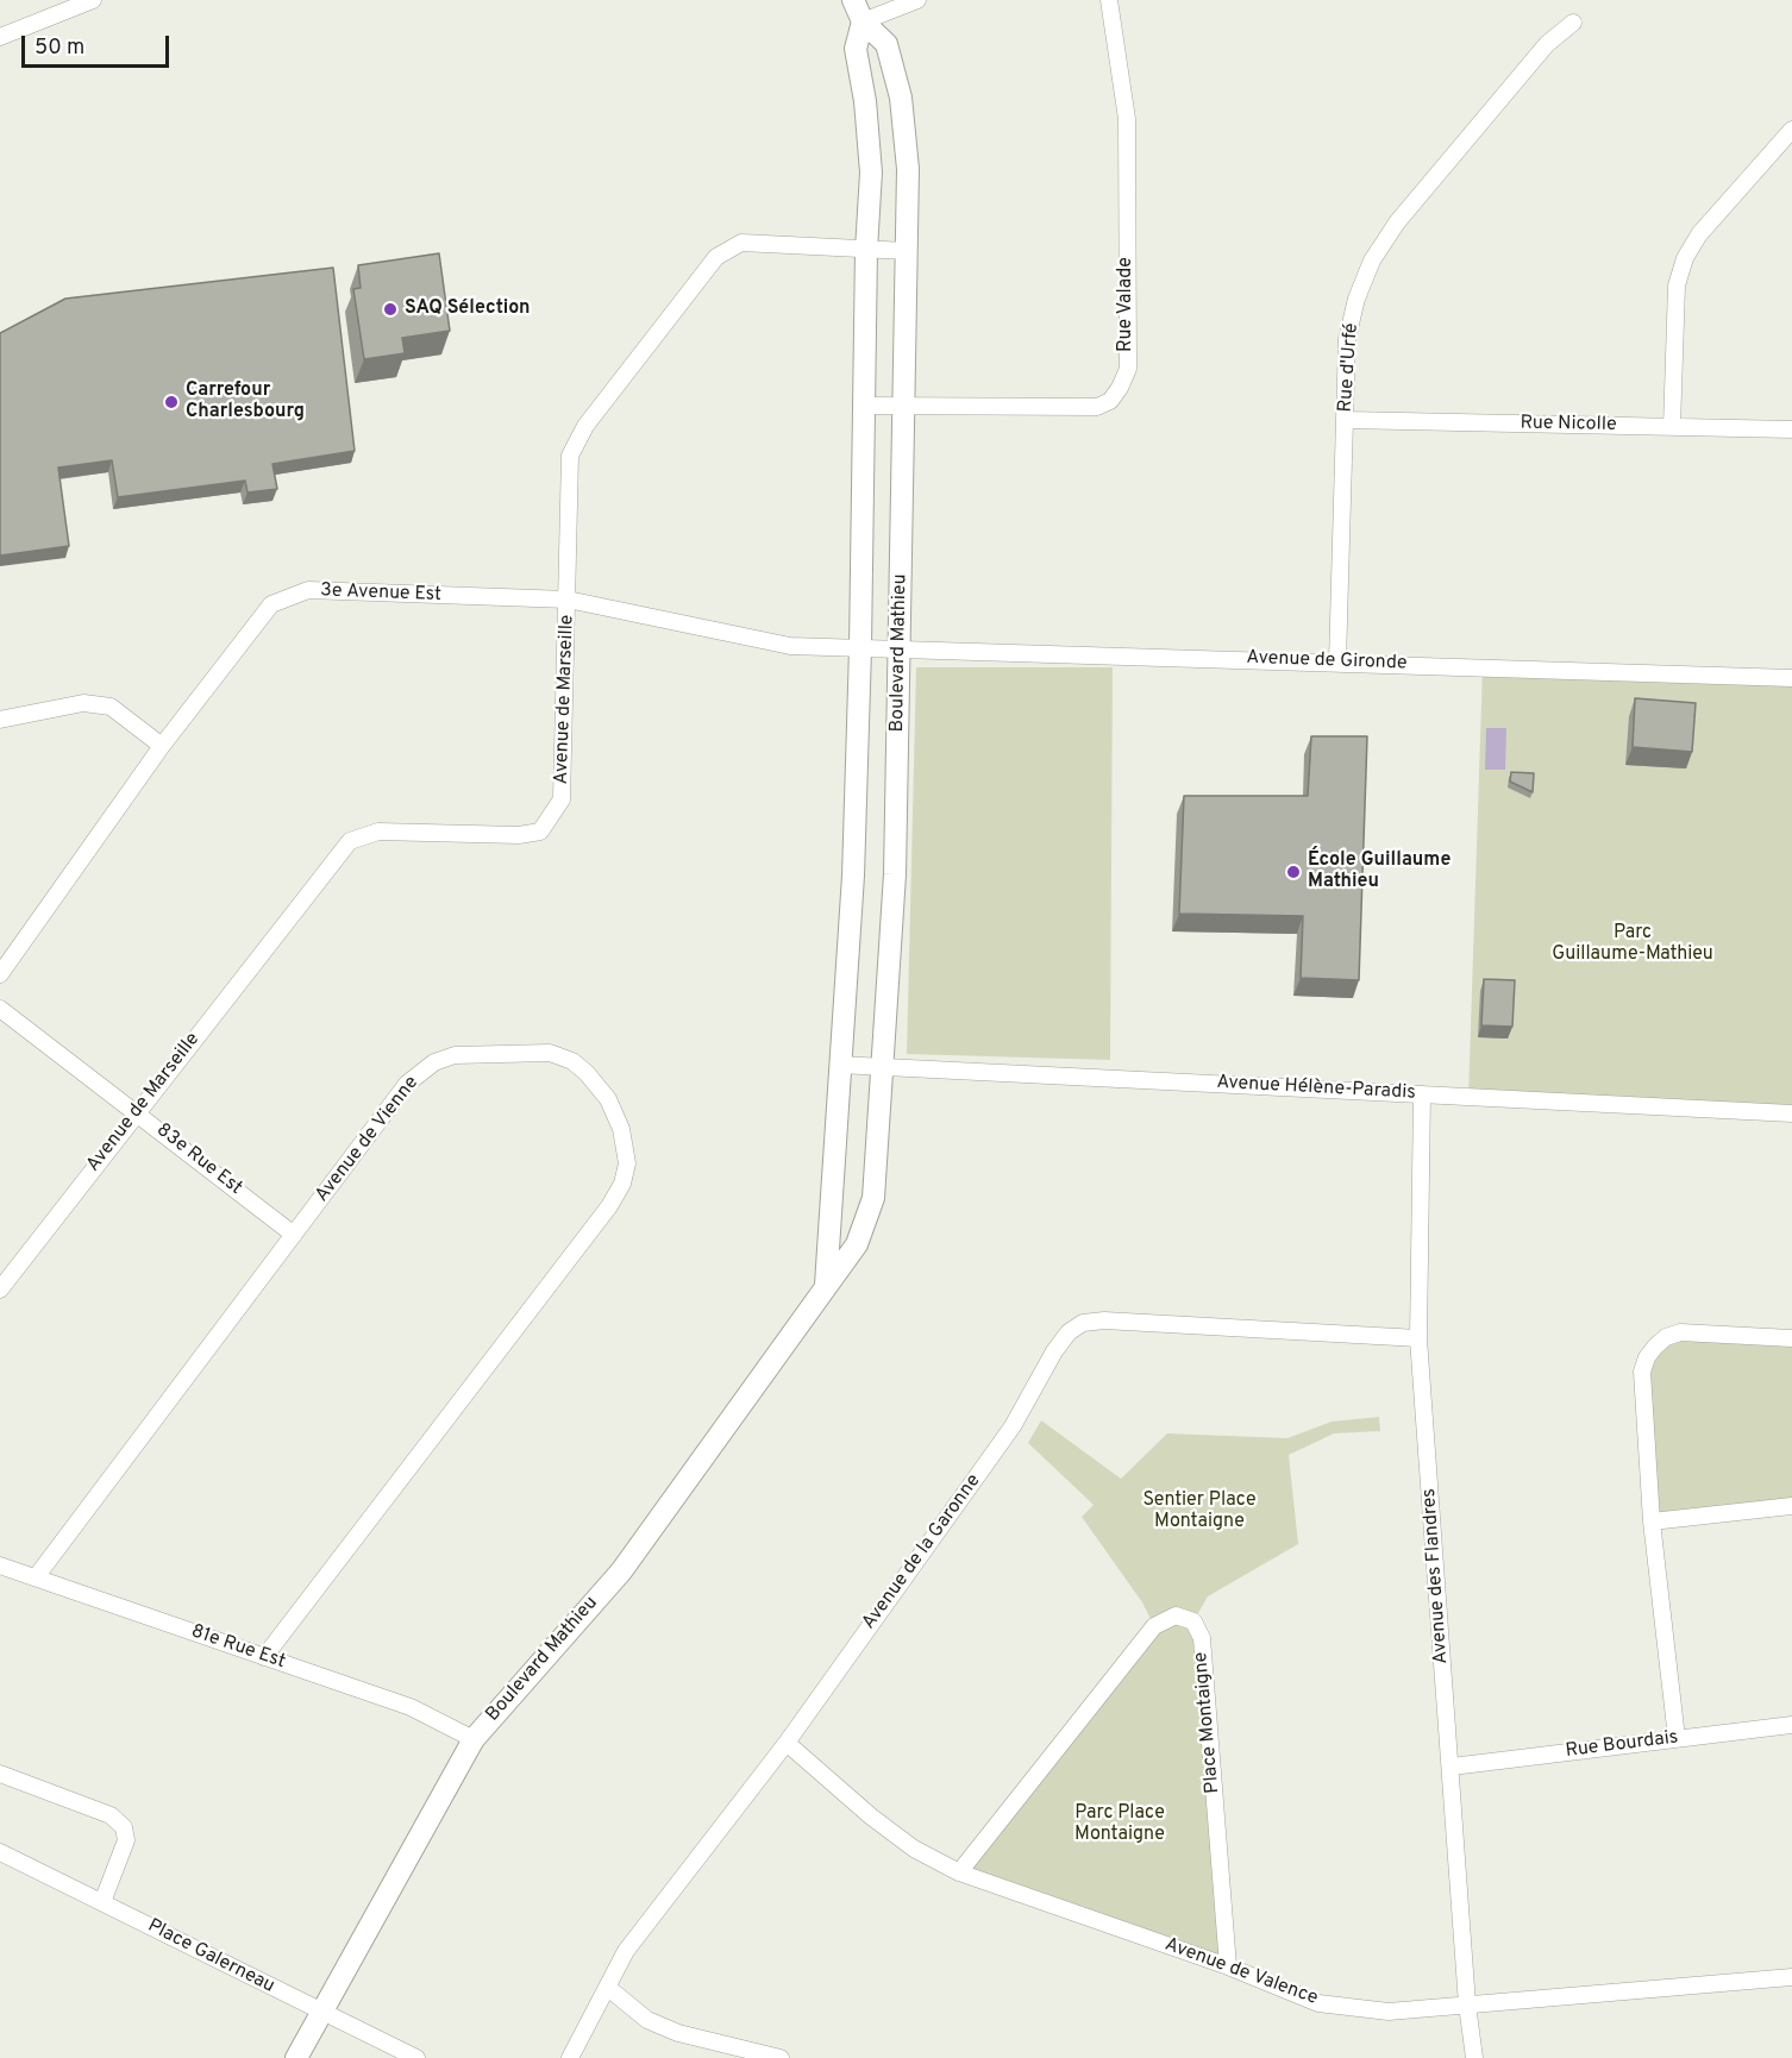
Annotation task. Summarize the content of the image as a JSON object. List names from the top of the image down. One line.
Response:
{"streets":{"street":["Rue Valade","Rue d'Urfé","Rue Nicolle","3e Avenue Est","Boulevard Mathieu","Avenue de Gironde","Avenue de Marseille","Avenue Hélène-Paradis","Avenue de Vienne","83e Rue Est","Avenue de la Garonne","Avenue des Flandres","81e Rue Est","Place Montaigne","Rue Bourdais","Place Galerneau","Avenue de Valence"]},"crossings":[["Rue Valade","Boulevard Mathieu"],["Rue d'Urfé","Rue Nicolle"],["Rue d'Urfé","Avenue de Gironde"],["3e Avenue Est","Boulevard Mathieu"],["3e Avenue Est","Avenue de Gironde"],["3e Avenue Est","Avenue de Marseille"],["Boulevard Mathieu","Avenue de Gironde"],["Boulevard Mathieu","Avenue de Marseille"],["Boulevard Mathieu","Avenue Hélène-Paradis"],["Boulevard Mathieu","81e Rue Est"],["Boulevard Mathieu","Place Galerneau"],["Avenue de Marseille","83e Rue Est"],["Avenue Hélène-Paradis","Avenue des Flandres"],["Avenue de Vienne","83e Rue Est"],["Avenue de Vienne","81e Rue Est"],["Avenue de la Garonne","Avenue des Flandres"],["Avenue de la Garonne","Avenue de Valence"],["Avenue des Flandres","Rue Bourdais"],["Avenue des Flandres","Avenue de Valence"],["Place Montaigne","Avenue de Valence"]],"parks":["Parc Guillaume-Mathieu","Sentier Place Montaigne","Parc Place Montaigne"],"places":["SAQ Sélection","Carrefour Charlesbourg","École Guillaume Mathieu"],"scale_bar":"50 m"}
